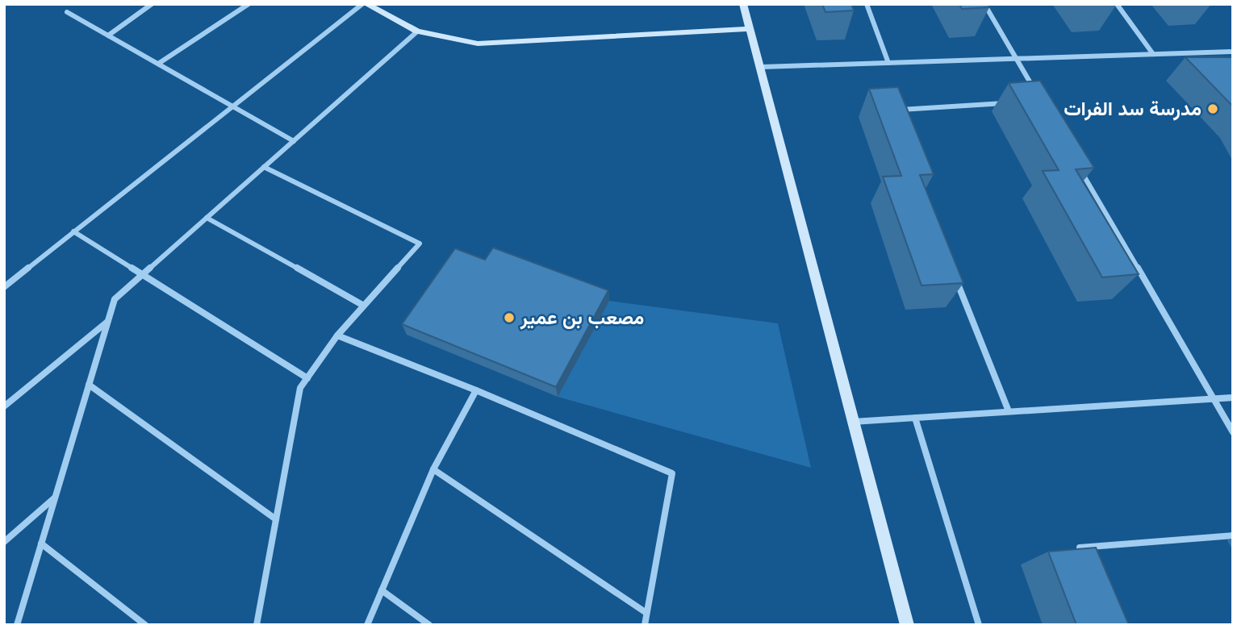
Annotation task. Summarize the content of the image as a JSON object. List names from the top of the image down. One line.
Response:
{"places":["مدرسة سد الفرات","مصعب بن عمير"]}
